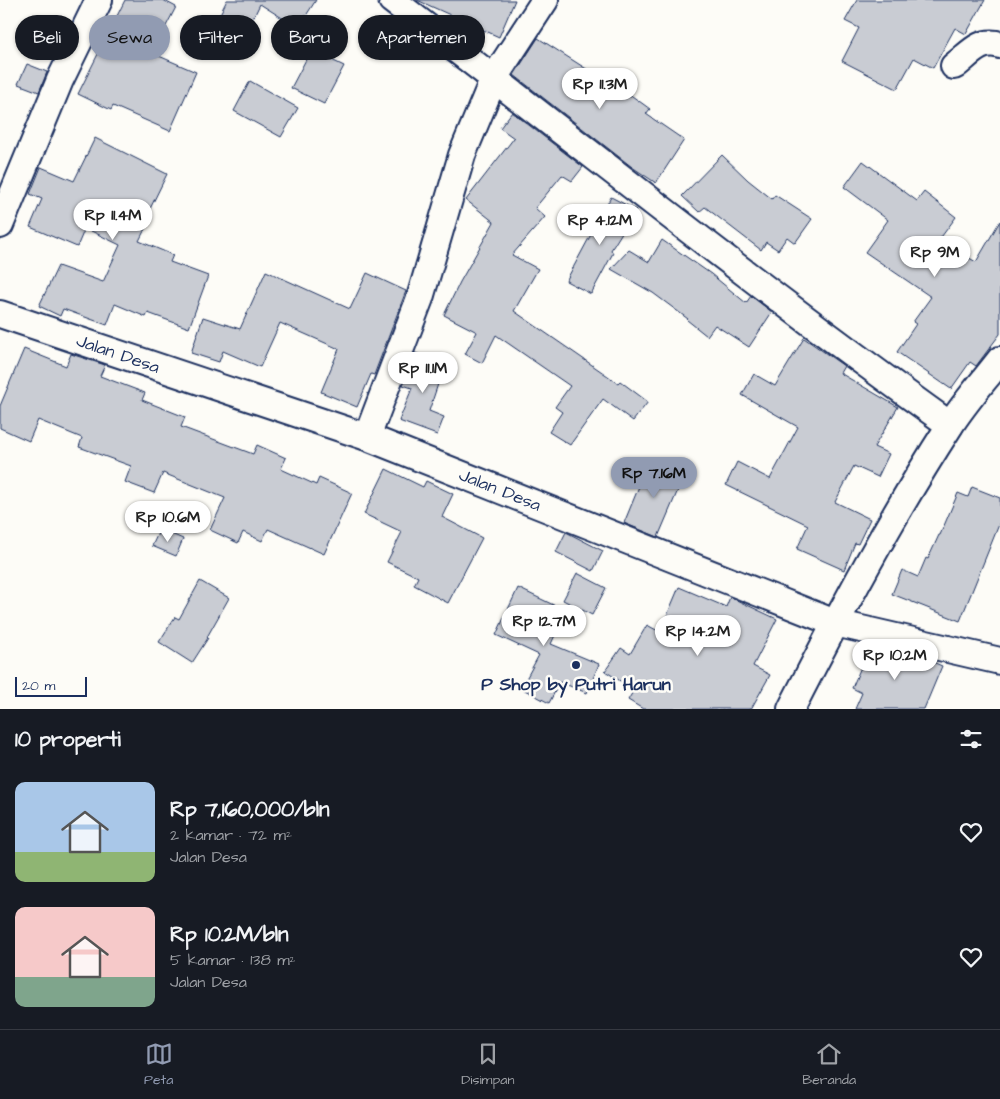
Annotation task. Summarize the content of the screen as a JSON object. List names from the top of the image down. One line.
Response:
{"streets":{"street":["Jalan Desa"]},"places":["P Shop by Putri Harun"],"scale_bar":"20 m","page":{"chip":["Beli","Sewa","Filter","Baru","Apartemen"],"price":["Rp 11.3M","Rp 11.4M","Rp 4.12M","Rp 9M","Rp 11.1M","Rp 7.16M","Rp 10.6M","Rp 12.7M","Rp 14.2M","Rp 10.2M"],"scale":"20 m","heading":"10 properti","list":[{"name":"Rp 7,160,000/bln","note":"2 kamar · 72 m² · Jalan Desa"},{"name":"Rp 10.2M/bln","note":"5 kamar · 138 m² · Jalan Desa"}],"tabs":["Peta","Disimpan","Beranda"]}}
